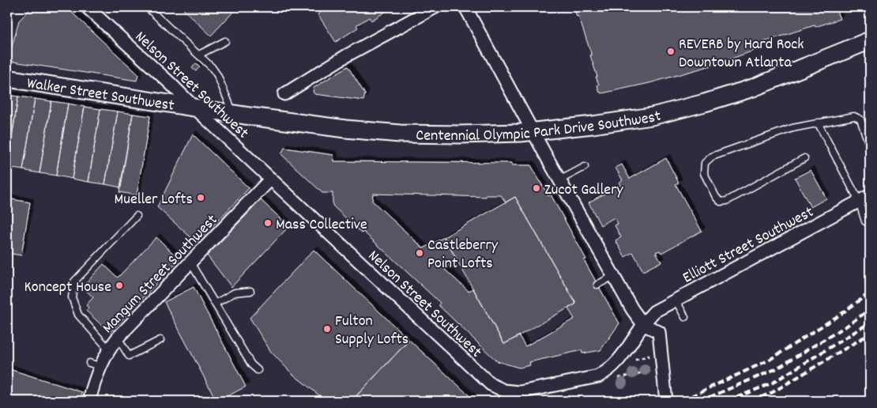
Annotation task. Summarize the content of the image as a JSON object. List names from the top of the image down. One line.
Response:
{"streets":{"street":["Nelson Street Southwest","Walker Street Southwest","Centennial Olympic Park Drive Southwest","Elliott Street Southwest","Mangum Street Southwest"]},"crossings":[["Nelson Street Southwest","Walker Street Southwest"],["Nelson Street Southwest","Centennial Olympic Park Drive Southwest"],["Nelson Street Southwest","Elliott Street Southwest"],["Nelson Street Southwest","Mangum Street Southwest"],["Walker Street Southwest","Centennial Olympic Park Drive Southwest"]],"places":["REVERB by Hard Rock Downtown Atlanta","Zucot Gallery","Mueller Lofts","Mass Collective","Castleberry Point Lofts","Koncept House","Fulton Supply Lofts"]}
